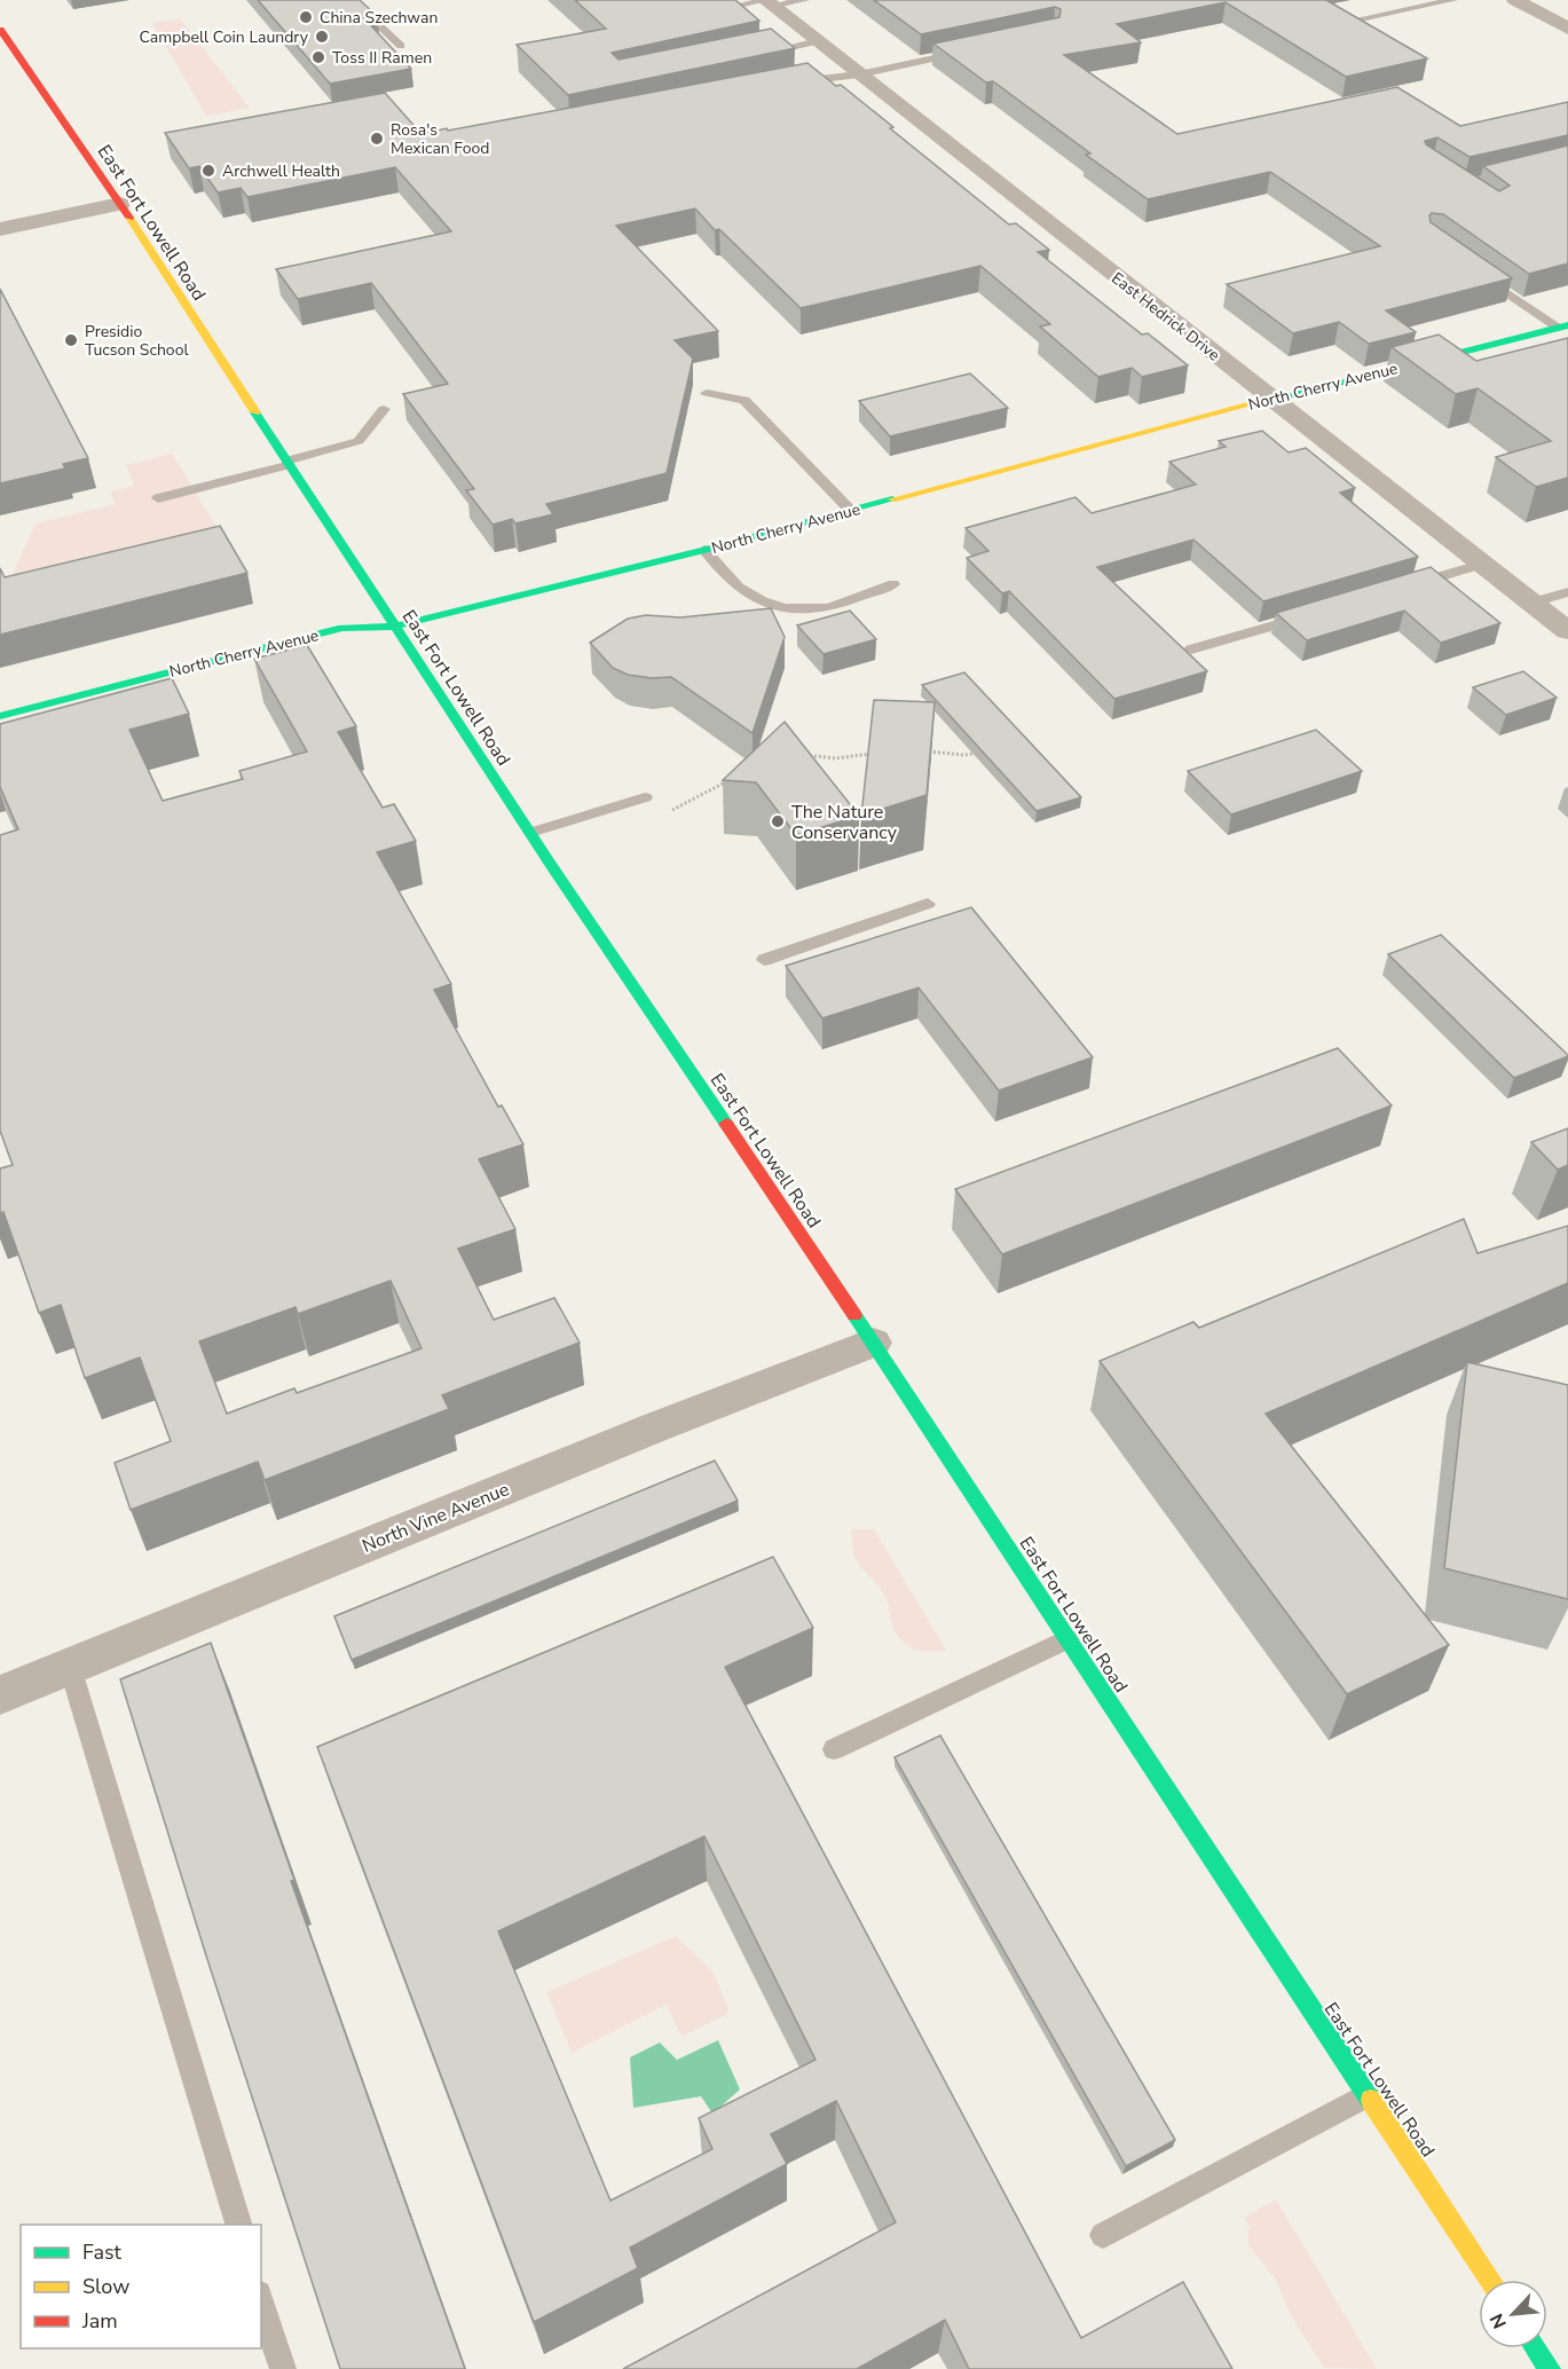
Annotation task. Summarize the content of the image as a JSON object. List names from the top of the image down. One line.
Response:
{"streets":{"main road":["East Fort Lowell Road","North Cherry Avenue"],"street":["East Hedrick Drive","North Vine Avenue"]},"crossings":[["East Fort Lowell Road","North Cherry Avenue"],["East Fort Lowell Road","North Vine Avenue"],["East Hedrick Drive","North Cherry Avenue"]],"places":["China Szechwan","Campbell Coin Laundry","Toss II Ramen","Rosa's Mexican Food","Archwell Health","Presidio Tucson School","The Nature Conservancy"],"legend":["Fast","Slow","Jam"],"north":"bottom left"}
